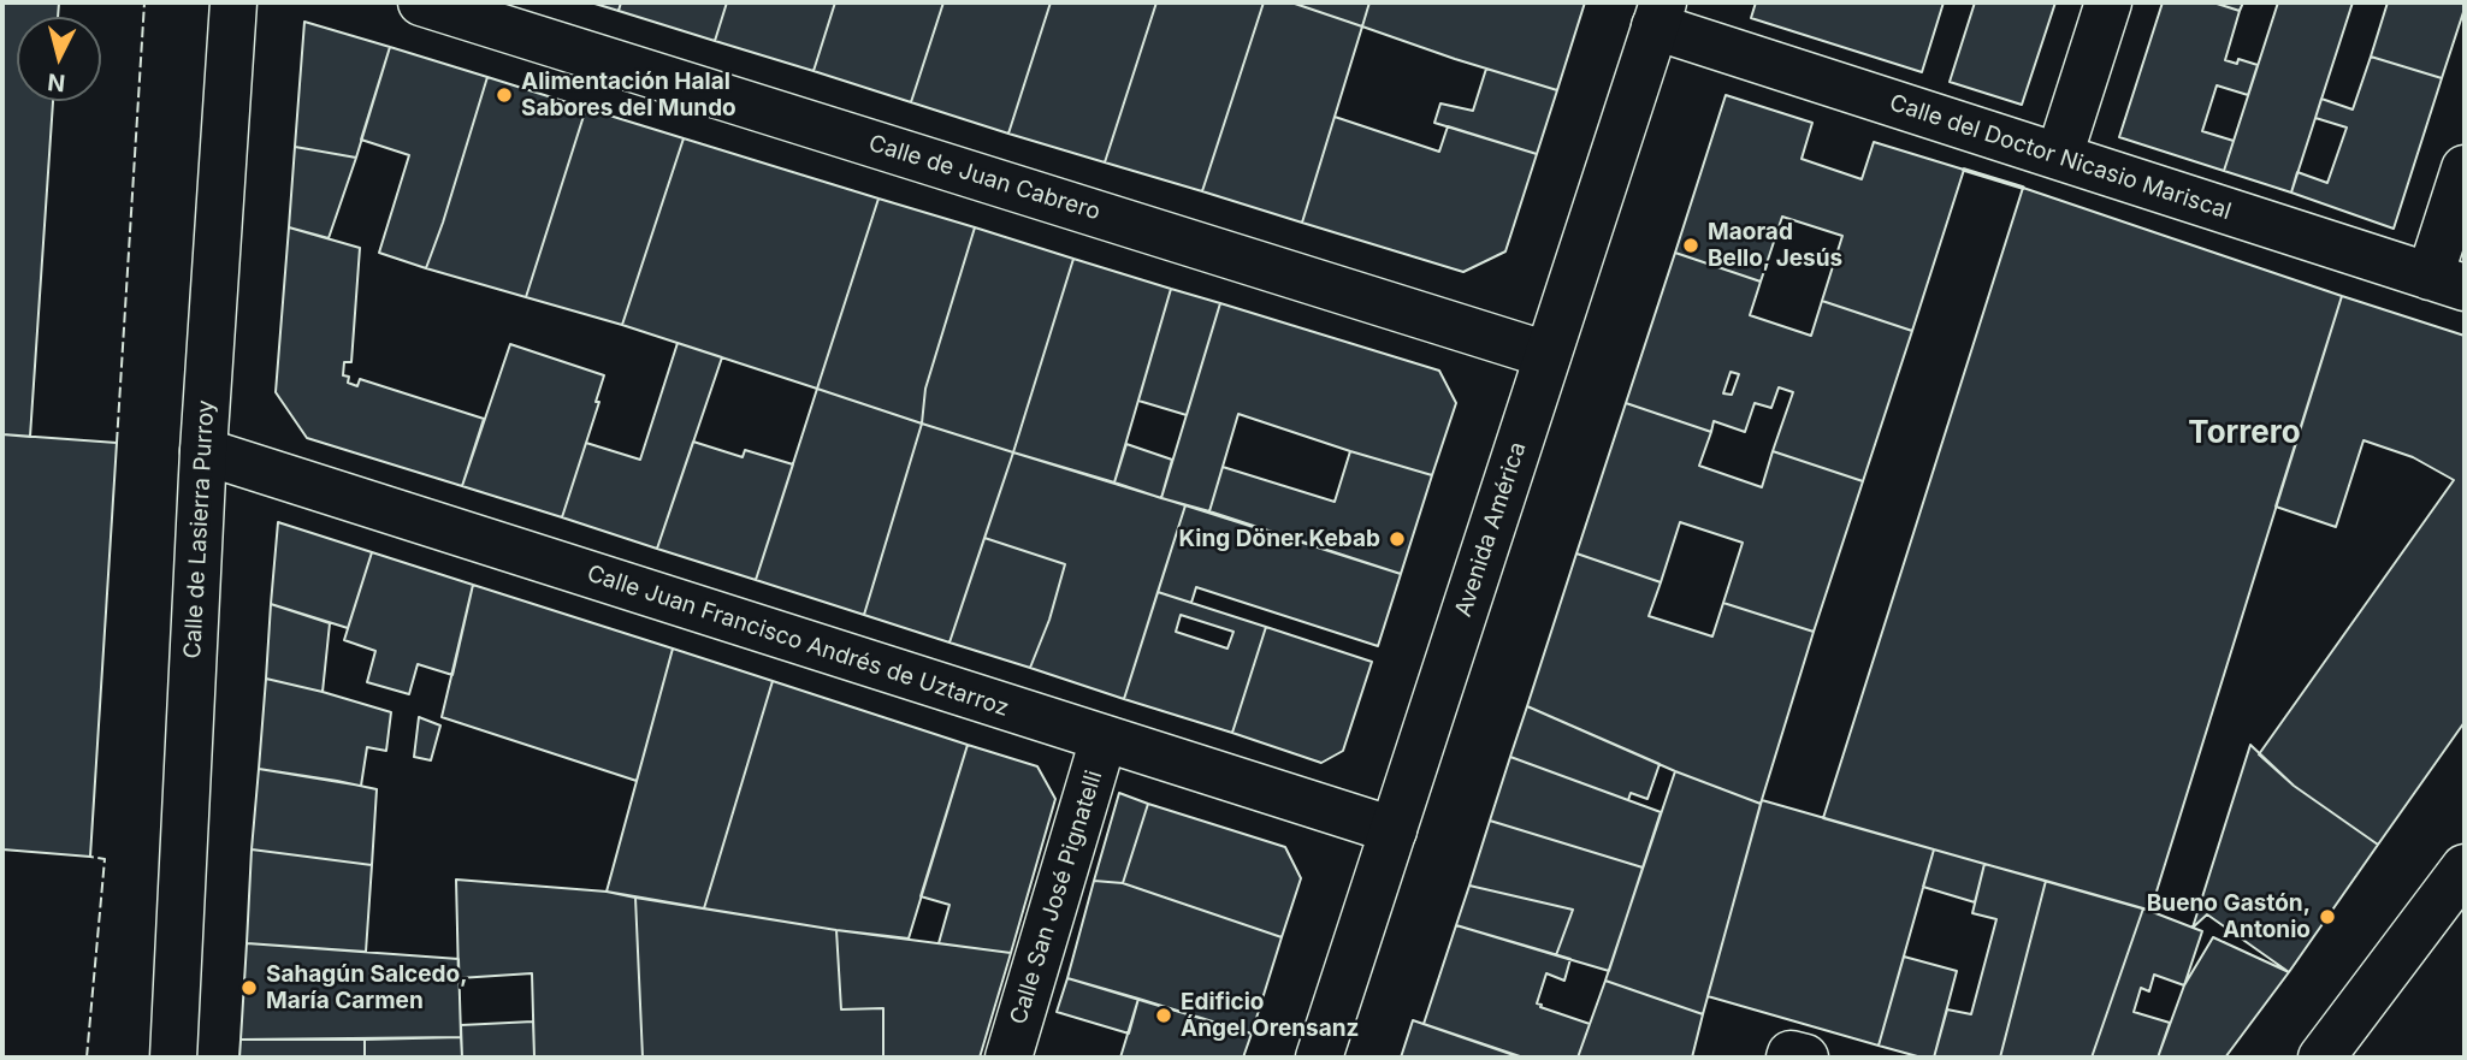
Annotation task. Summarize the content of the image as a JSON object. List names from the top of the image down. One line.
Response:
{"streets":{"street":["Calle del Doctor Nicasio Mariscal","Calle de Juan Cabrero","Calle de Lasierra Purroy","Avenida América","Calle Juan Francisco Andrés de Uztarroz","Calle San José Pignatelli"]},"crossings":[["Calle del Doctor Nicasio Mariscal","Avenida América"],["Calle de Juan Cabrero","Avenida América"],["Calle de Lasierra Purroy","Calle Juan Francisco Andrés de Uztarroz"],["Avenida América","Calle Juan Francisco Andrés de Uztarroz"],["Calle Juan Francisco Andrés de Uztarroz","Calle San José Pignatelli"]],"districts":["Torrero"],"places":["Alimentación Halal Sabores del Mundo","Maorad Bello, Jesús","King Döner Kebab","Bueno Gastón, Antonio","Sahagún Salcedo, María Carmen","Edificio Ángel Orensanz"],"north":"bottom"}
